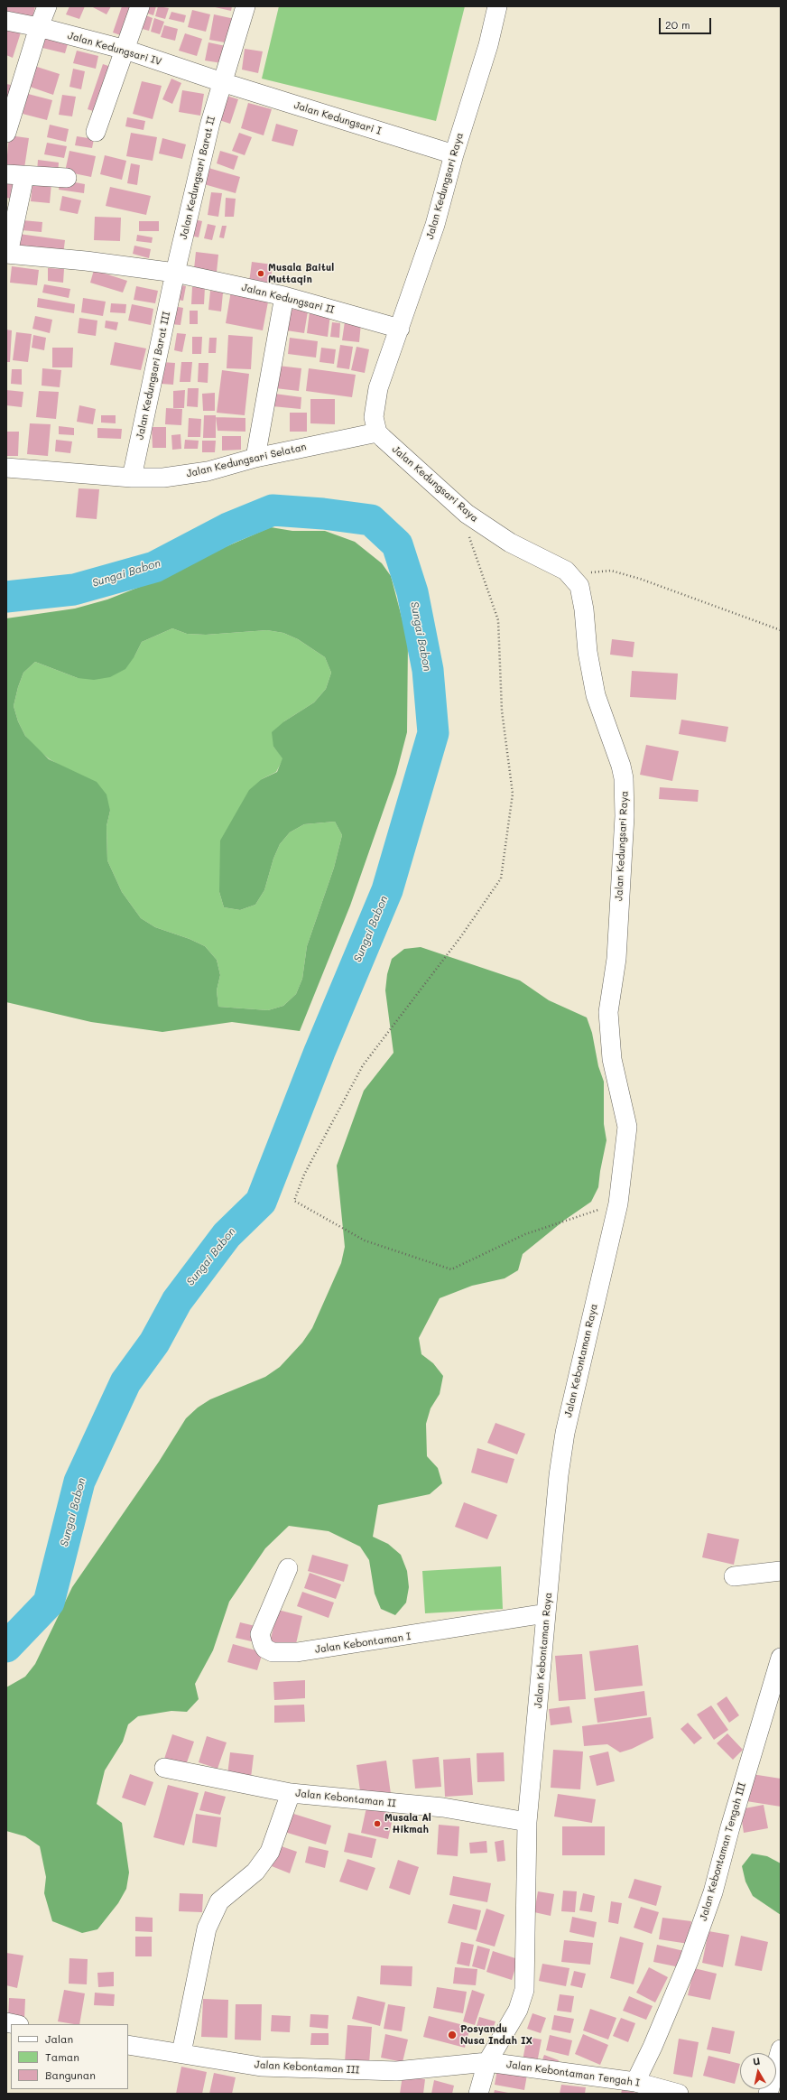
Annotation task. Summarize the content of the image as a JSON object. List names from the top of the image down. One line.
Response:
{"streets":{"street":["Jalan Kedungsari IV","Jalan Kedungsari I","Jalan Kedungsari Barat II","Jalan Kedungsari Raya","Jalan Kedungsari II","Jalan Kedungsari Barat III","Jalan Kedungsari Selatan","Jalan Kebontaman Raya","Jalan Kebontaman I","Jalan Kebontaman II","Jalan Kebontaman Tengah III","Jalan Kebontaman III","Jalan Kebontaman Tengah I"]},"crossings":[["Jalan Kedungsari IV","Jalan Kedungsari I"],["Jalan Kedungsari IV","Jalan Kedungsari Barat II"],["Jalan Kedungsari I","Jalan Kedungsari Barat II"],["Jalan Kedungsari I","Jalan Kedungsari Raya"],["Jalan Kedungsari Barat II","Jalan Kedungsari II"],["Jalan Kedungsari Barat II","Jalan Kedungsari Barat III"],["Jalan Kedungsari Raya","Jalan Kedungsari II"],["Jalan Kedungsari Raya","Jalan Kedungsari Selatan"],["Jalan Kedungsari Raya","Jalan Kebontaman Raya"],["Jalan Kedungsari II","Jalan Kedungsari Barat III"],["Jalan Kedungsari Barat III","Jalan Kedungsari Selatan"],["Jalan Kebontaman Raya","Jalan Kebontaman I"],["Jalan Kebontaman Raya","Jalan Kebontaman II"],["Jalan Kebontaman Raya","Jalan Kebontaman III"],["Jalan Kebontaman Raya","Jalan Kebontaman Tengah I"],["Jalan Kebontaman Tengah III","Jalan Kebontaman Tengah I"],["Jalan Kebontaman III","Jalan Kebontaman Tengah I"]],"water":["Sungai Babon"],"places":["Musala Baitul Muttaqin","Musala Al - Hikmah","Posyandu Nusa Indah IX"],"legend":["Jalan","Taman","Bangunan"],"scale_bar":"20 m","north":"top"}
